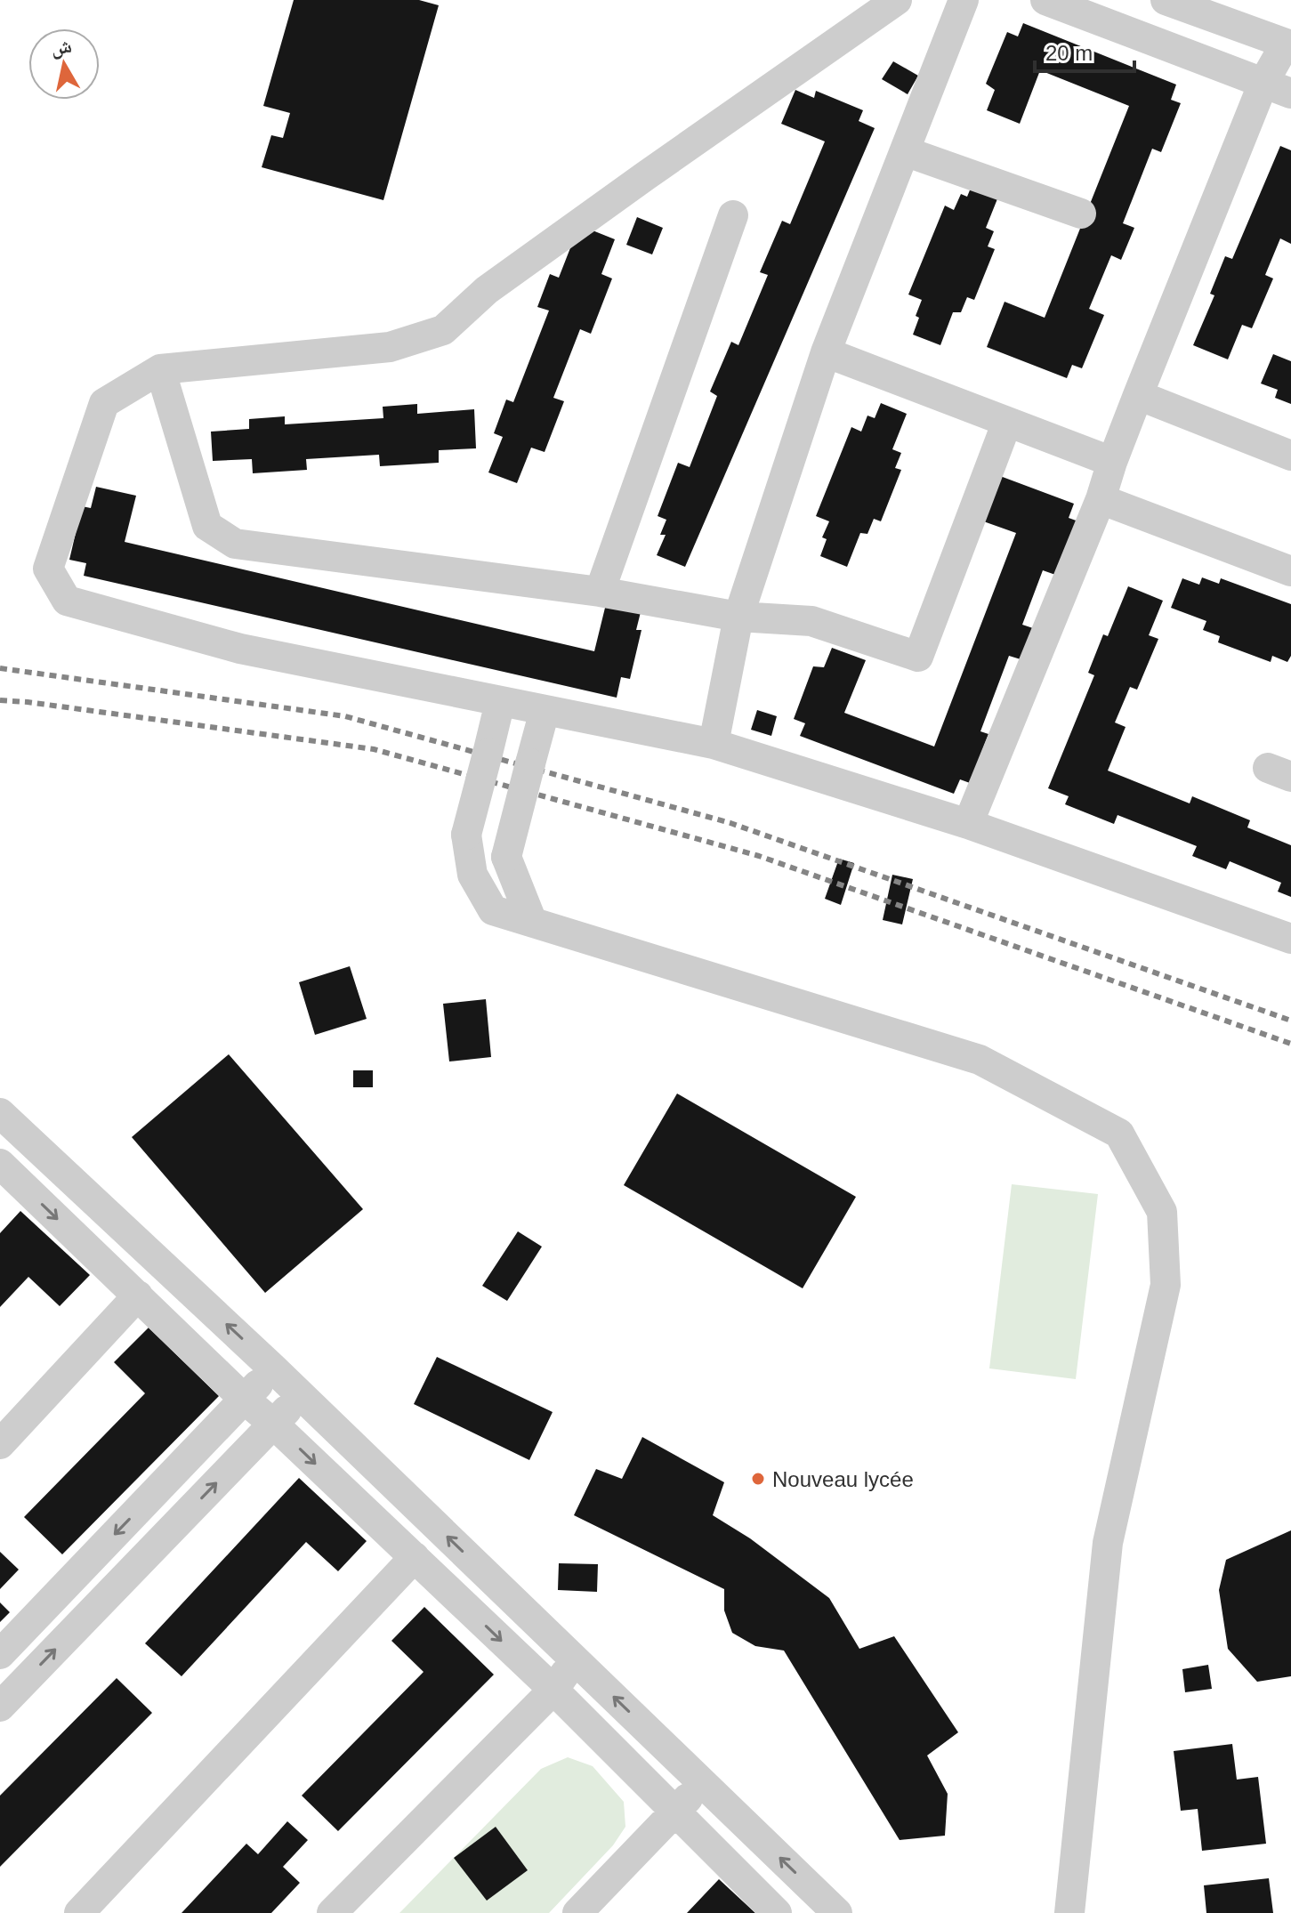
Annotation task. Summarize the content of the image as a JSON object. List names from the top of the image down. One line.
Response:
{"places":["Nouveau lycée"],"scale_bar":"20 m","north":"top"}
